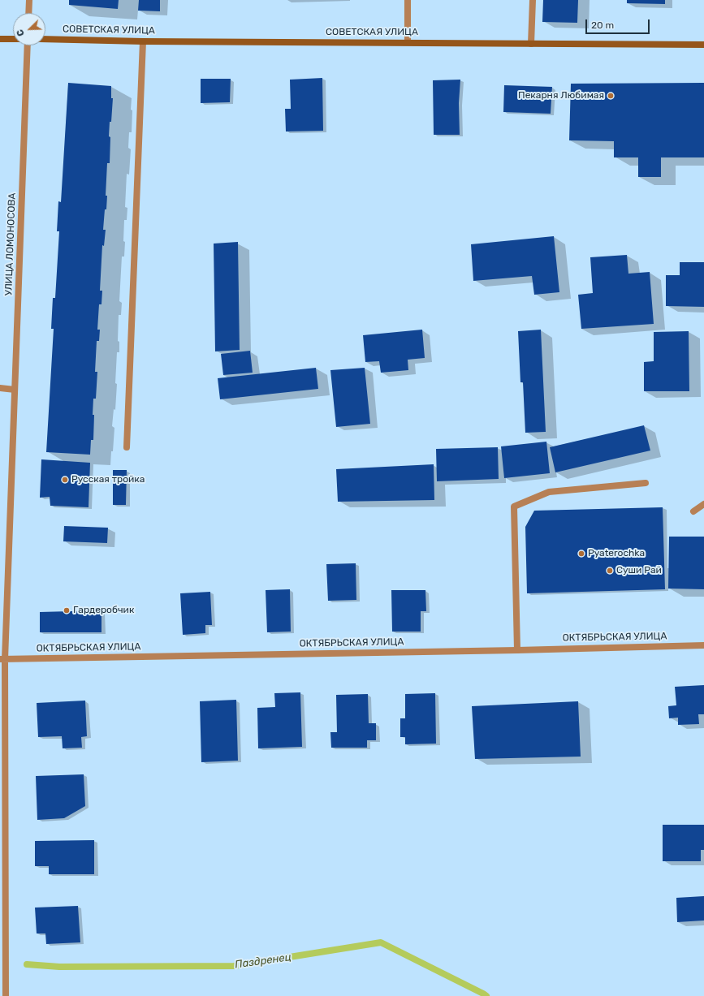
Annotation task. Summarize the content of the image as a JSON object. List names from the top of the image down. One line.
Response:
{"streets":{"street":["СОВЕТСКАЯ УЛИЦА","УЛИЦА ЛОМОНОСОВА","ОКТЯБРЬСКАЯ УЛИЦА"]},"crossings":[["УЛИЦА ЛОМОНОСОВА","ОКТЯБРЬСКАЯ УЛИЦА"]],"water":["Паздренец"],"places":["Пекарня Любимая","Русская тройка","Pyaterochka","Суши Рай","Гардеробчик"],"scale_bar":"20 m","north":"bottom left"}
